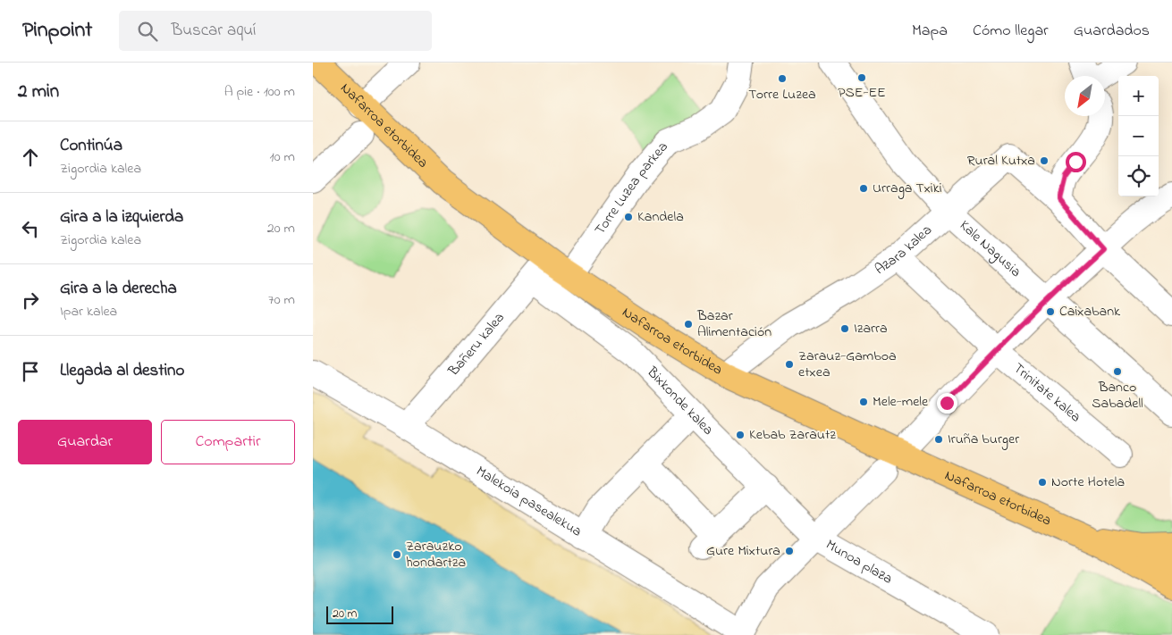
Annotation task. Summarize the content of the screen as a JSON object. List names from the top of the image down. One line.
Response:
{"streets":{"main road":["Nafarroa etorbidea"],"street":["Torre Luzea parkea","Kale Nagusia","Azara kalea","Bañeru kalea","Trinitate kalea","Bixkonde kalea","Malekoia pasealekua","Munoa plaza"]},"crossings":[["Nafarroa etorbidea","Bañeru kalea"],["Nafarroa etorbidea","Bixkonde kalea"],["Kale Nagusia","Azara kalea"],["Azara kalea","Trinitate kalea"],["Bañeru kalea","Bixkonde kalea"],["Bañeru kalea","Malekoia pasealekua"],["Bixkonde kalea","Munoa plaza"],["Malekoia pasealekua","Munoa plaza"]],"places":["PSE-EE","Torre Luzea","Rural Kutxa","Urraga Txiki","Kandela","Caixabank","Bazar Alimentación","Izarra","Zarauz-Gamboa etxea","Banco Sabadell","Mele-mele","Kebab Zarautz","Iruña burger","Norte Hotela","Gure Mixtura","Zarauzko hondartza"],"scale_bar":"20 m","north":"bottom left","page":{"header":"Pinpoint","search":"Buscar aquí","nav":["Mapa","Cómo llegar","Guardados"],"heading":["2 min","A pie · 100 m"],"map_buttons":["+","−"],"list":[["Continúa","Zigordia kalea","10 m"],["Gira a la izquierda","Zigordia kalea","20 m"],["Gira a la derecha","Ipar kalea","70 m"],"Llegada al destino"],"buttons":["Guardar","Compartir"],"scale":"20 m"}}
